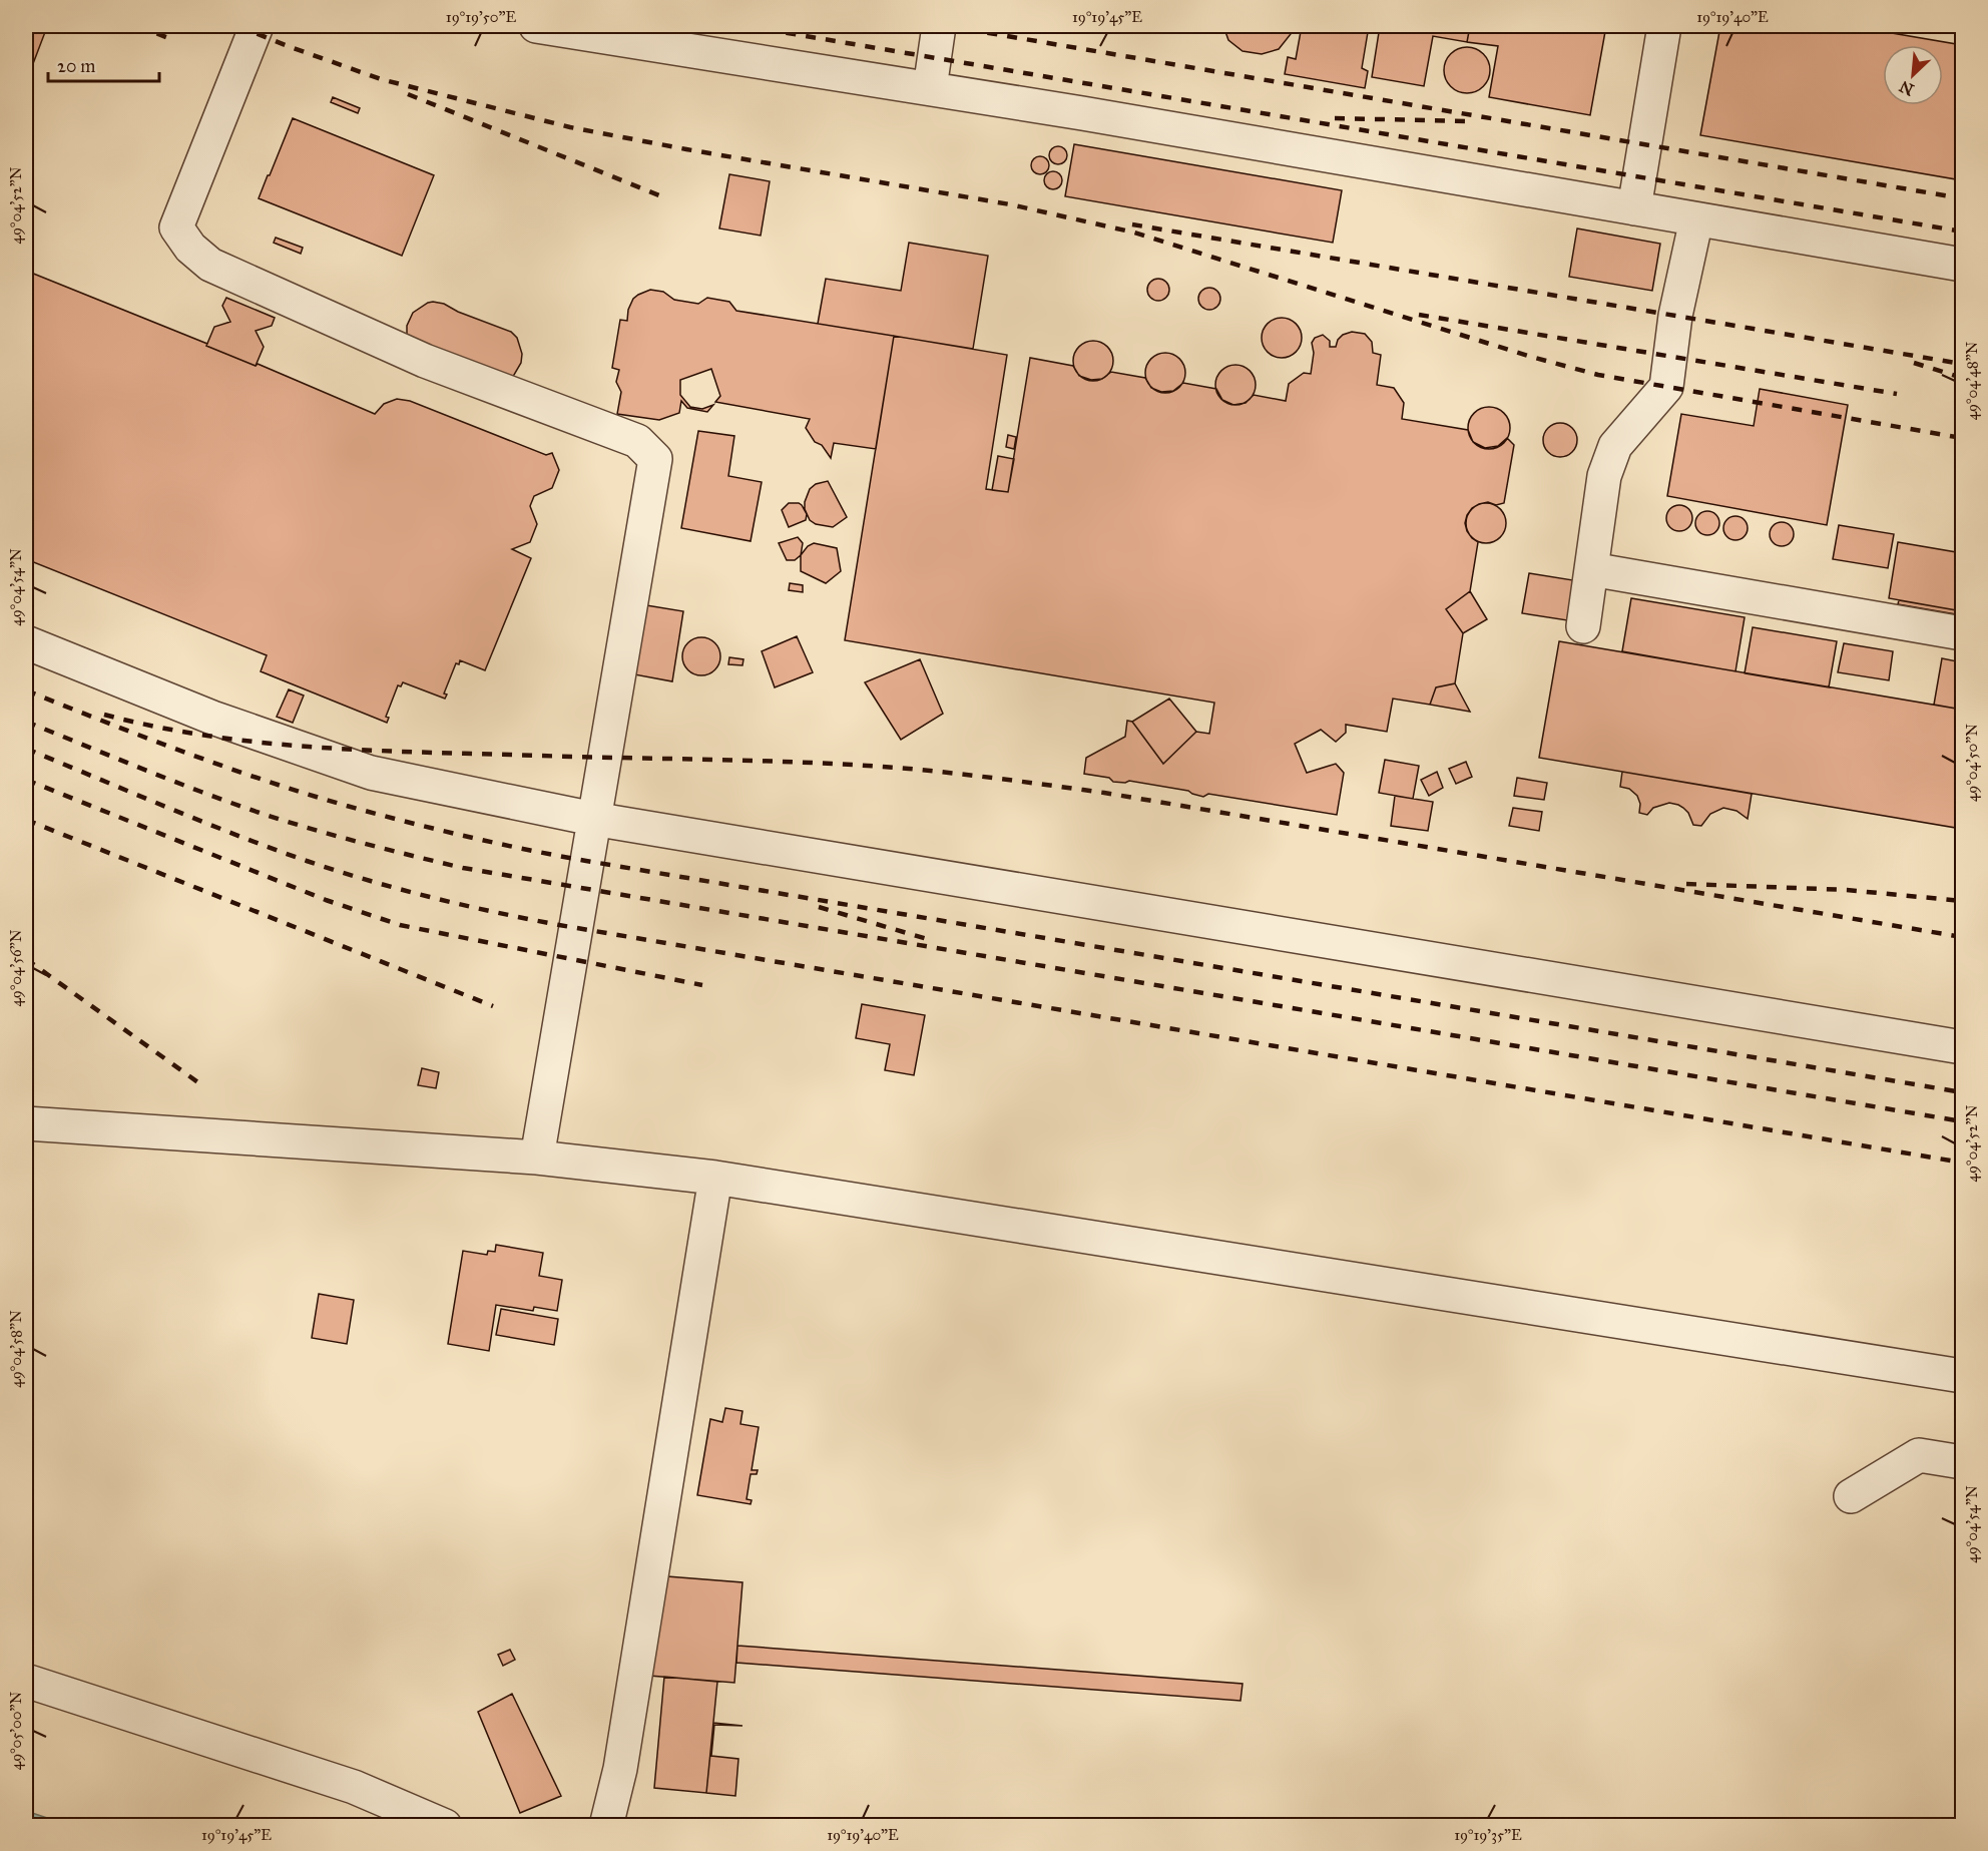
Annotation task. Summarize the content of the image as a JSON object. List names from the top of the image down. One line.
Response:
{"scale_bar":"20 m","north":"bottom left","coordinates":["19°19'50\"E","19°19'45\"E","19°19'40\"E","49°04'52\"N","49°04'48\"N","49°04'54\"N","49°04'50\"N","49°04'56\"N","49°04'58\"N","49°05'00\"N","19°19'35\"E"]}
